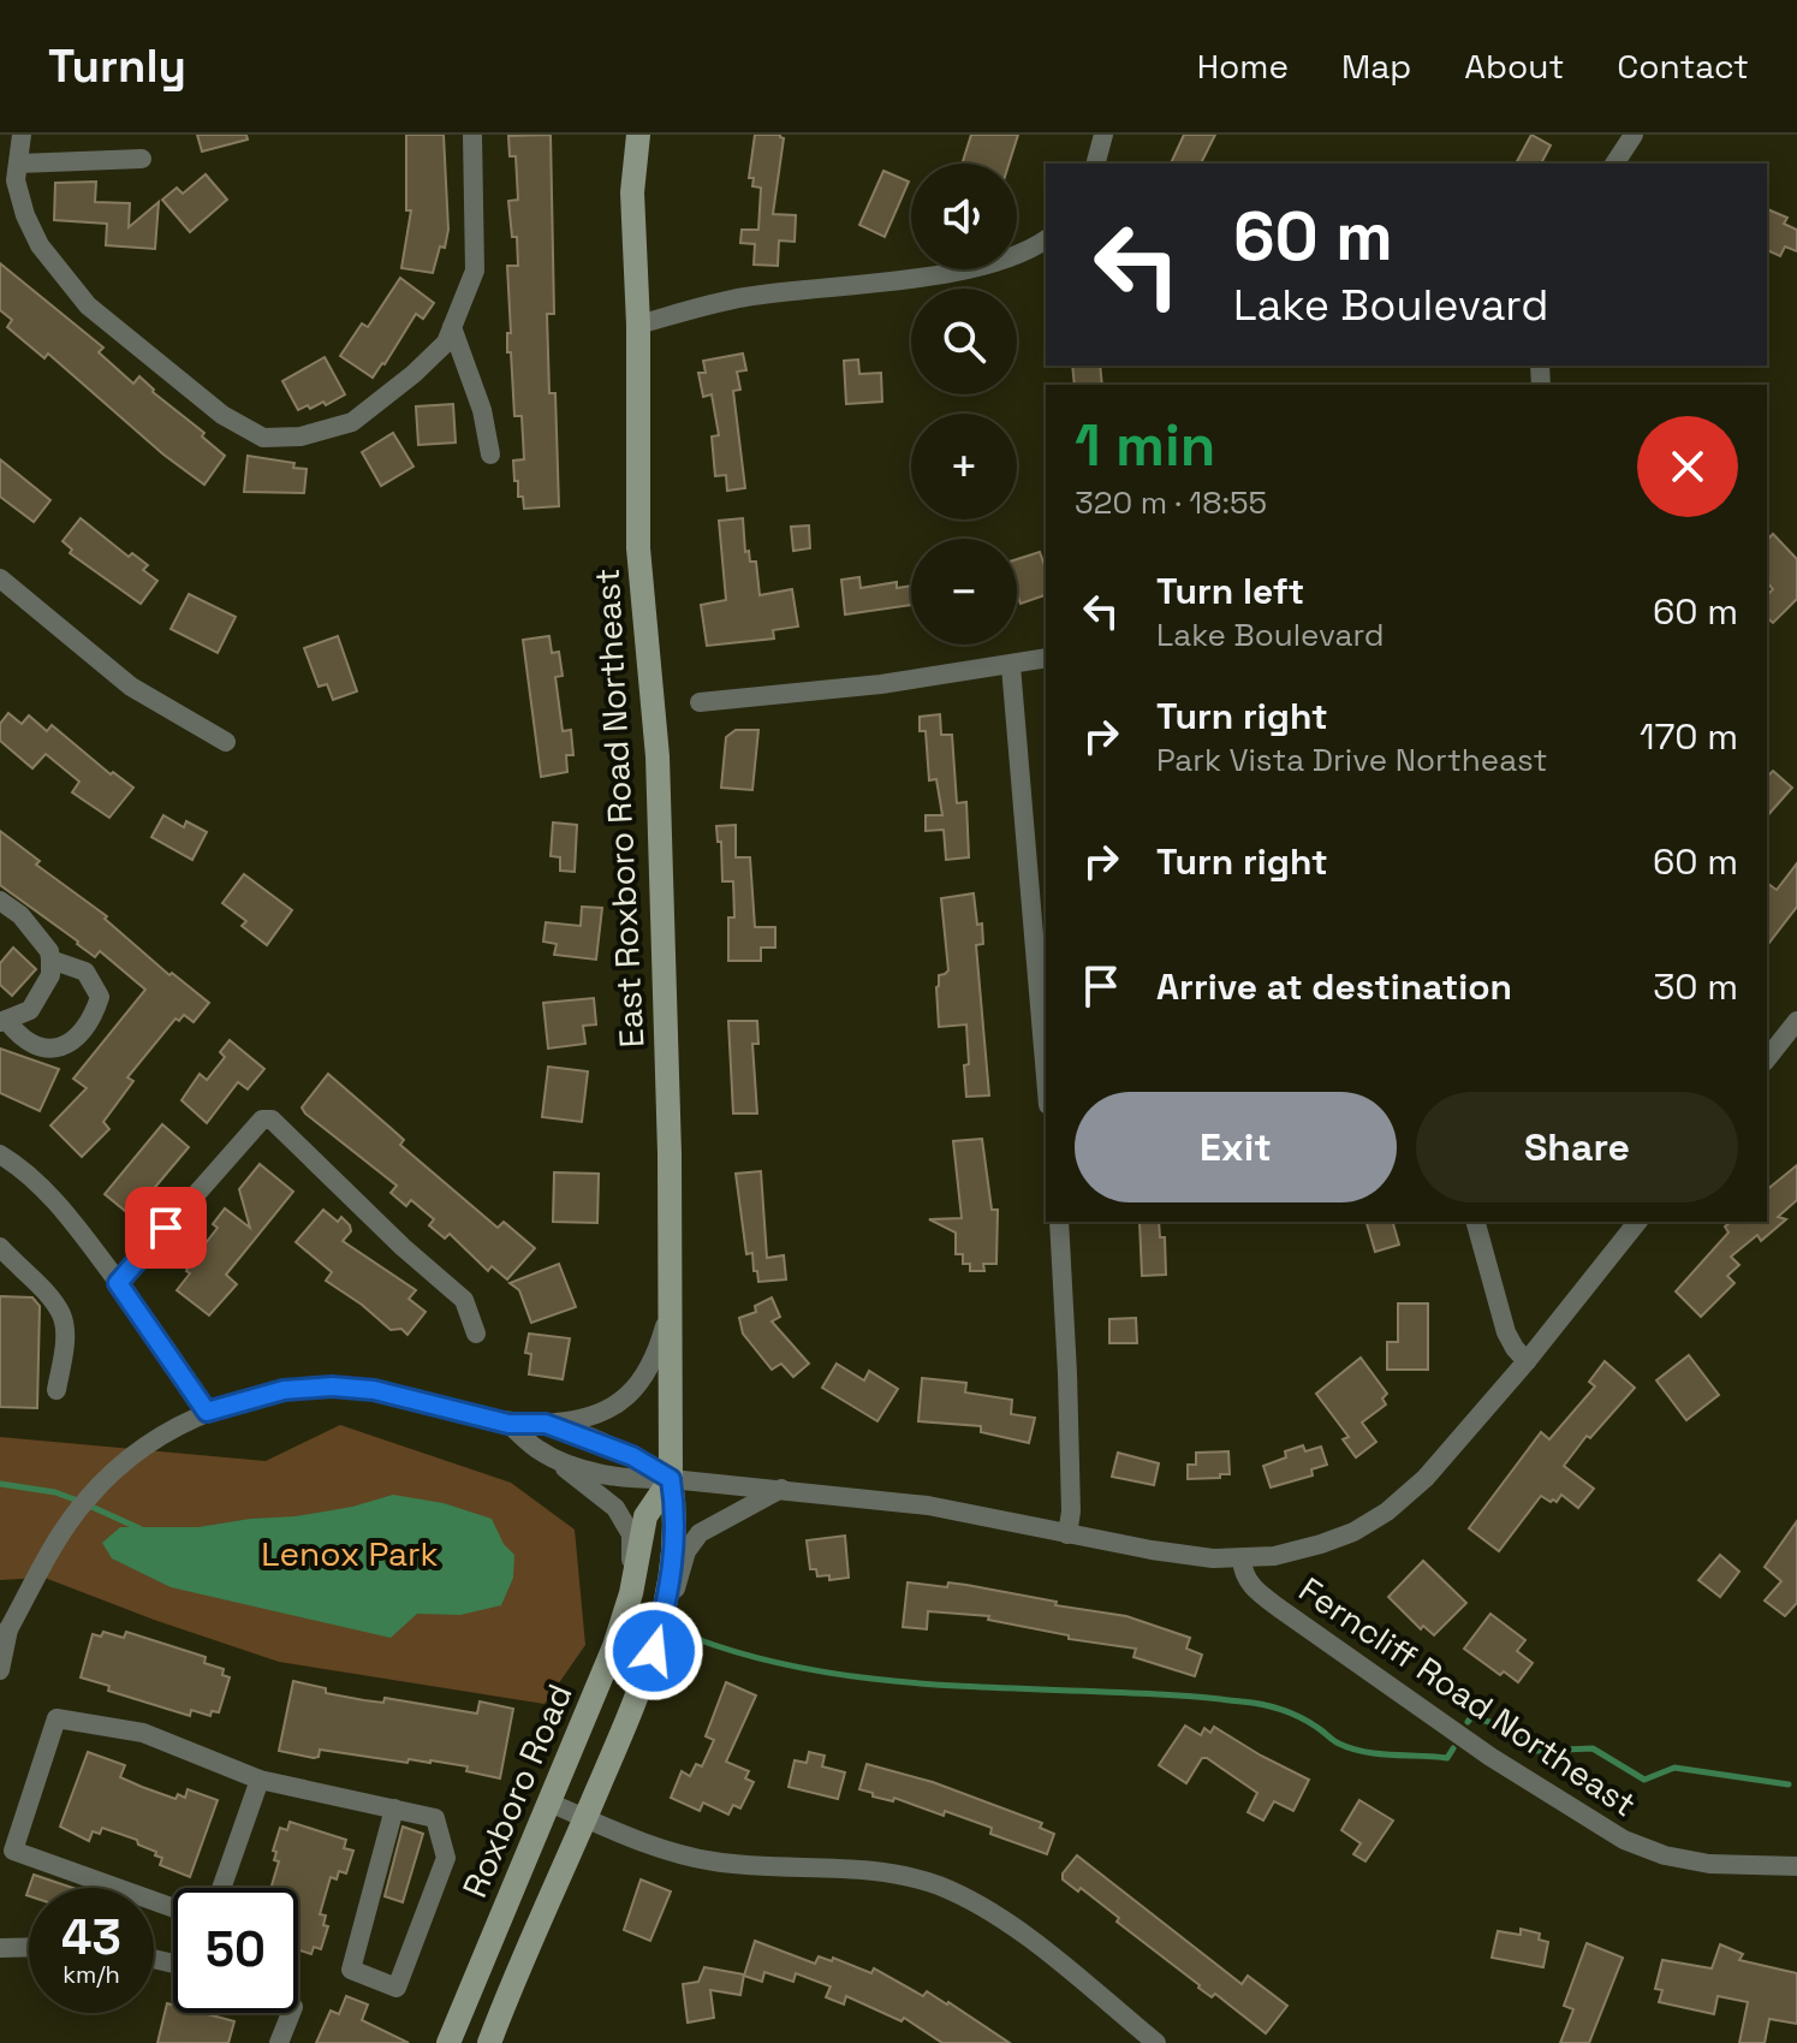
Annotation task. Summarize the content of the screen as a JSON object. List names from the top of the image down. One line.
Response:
{"streets":{"main road":["East Roxboro Road Northeast","Roxboro Road"],"street":["Ferncliff Road Northeast"]},"crossings":[["East Roxboro Road Northeast","Roxboro Road"]],"parks":["Lenox Park"],"page":{"header":"Turnly","nav":["Home","Map","About","Contact"],"map_buttons":["+","−"],"turn":["60 m","Lake Boulevard"],"heading":["1 min","320 m · 18:55"],"list":[{"name":"Turn left","note":"Lake Boulevard","value":"60 m"},{"name":"Turn right","note":"Park Vista Drive Northeast","value":"170 m"},{"name":"Turn right","value":"60 m"},{"name":"Arrive at destination","value":"30 m"}],"buttons":["Exit","Share"],"speed":"43 km/h","limit":"50"}}
